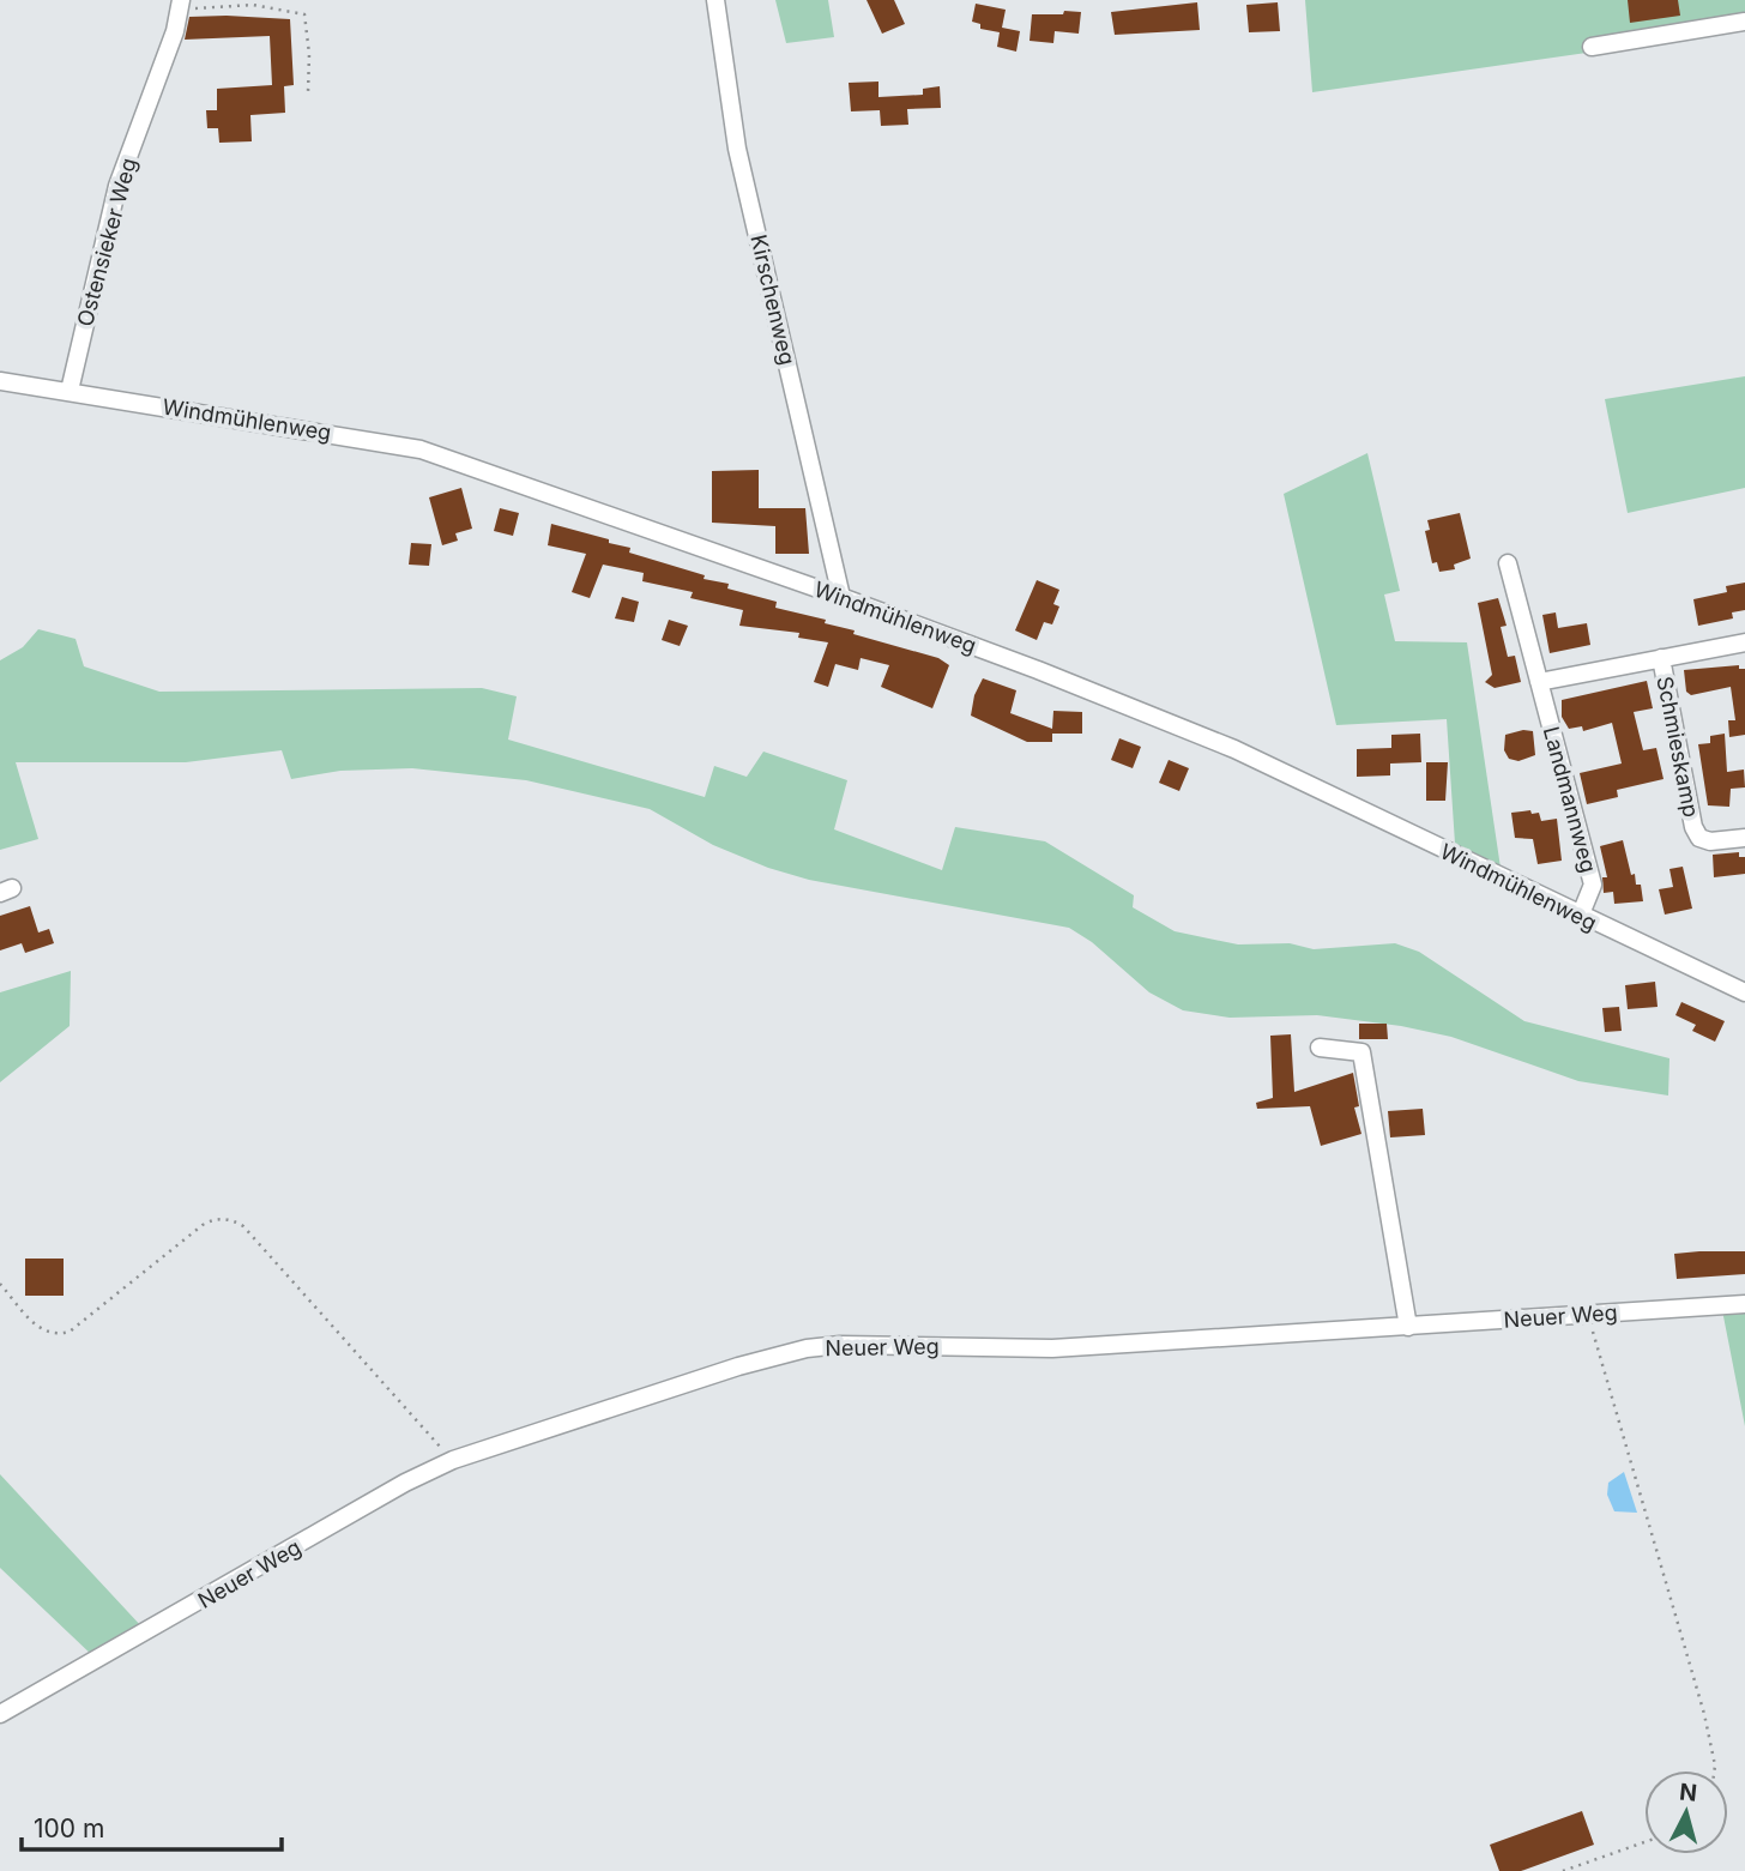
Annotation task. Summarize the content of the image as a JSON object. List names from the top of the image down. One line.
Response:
{"streets":{"street":["Ostensieker Weg","Kirschenweg","Windmühlenweg","Schmieskamp","Landmannweg","Neuer Weg"]},"crossings":[["Ostensieker Weg","Windmühlenweg"],["Kirschenweg","Windmühlenweg"],["Windmühlenweg","Landmannweg"]],"scale_bar":"100 m","north":"top"}
